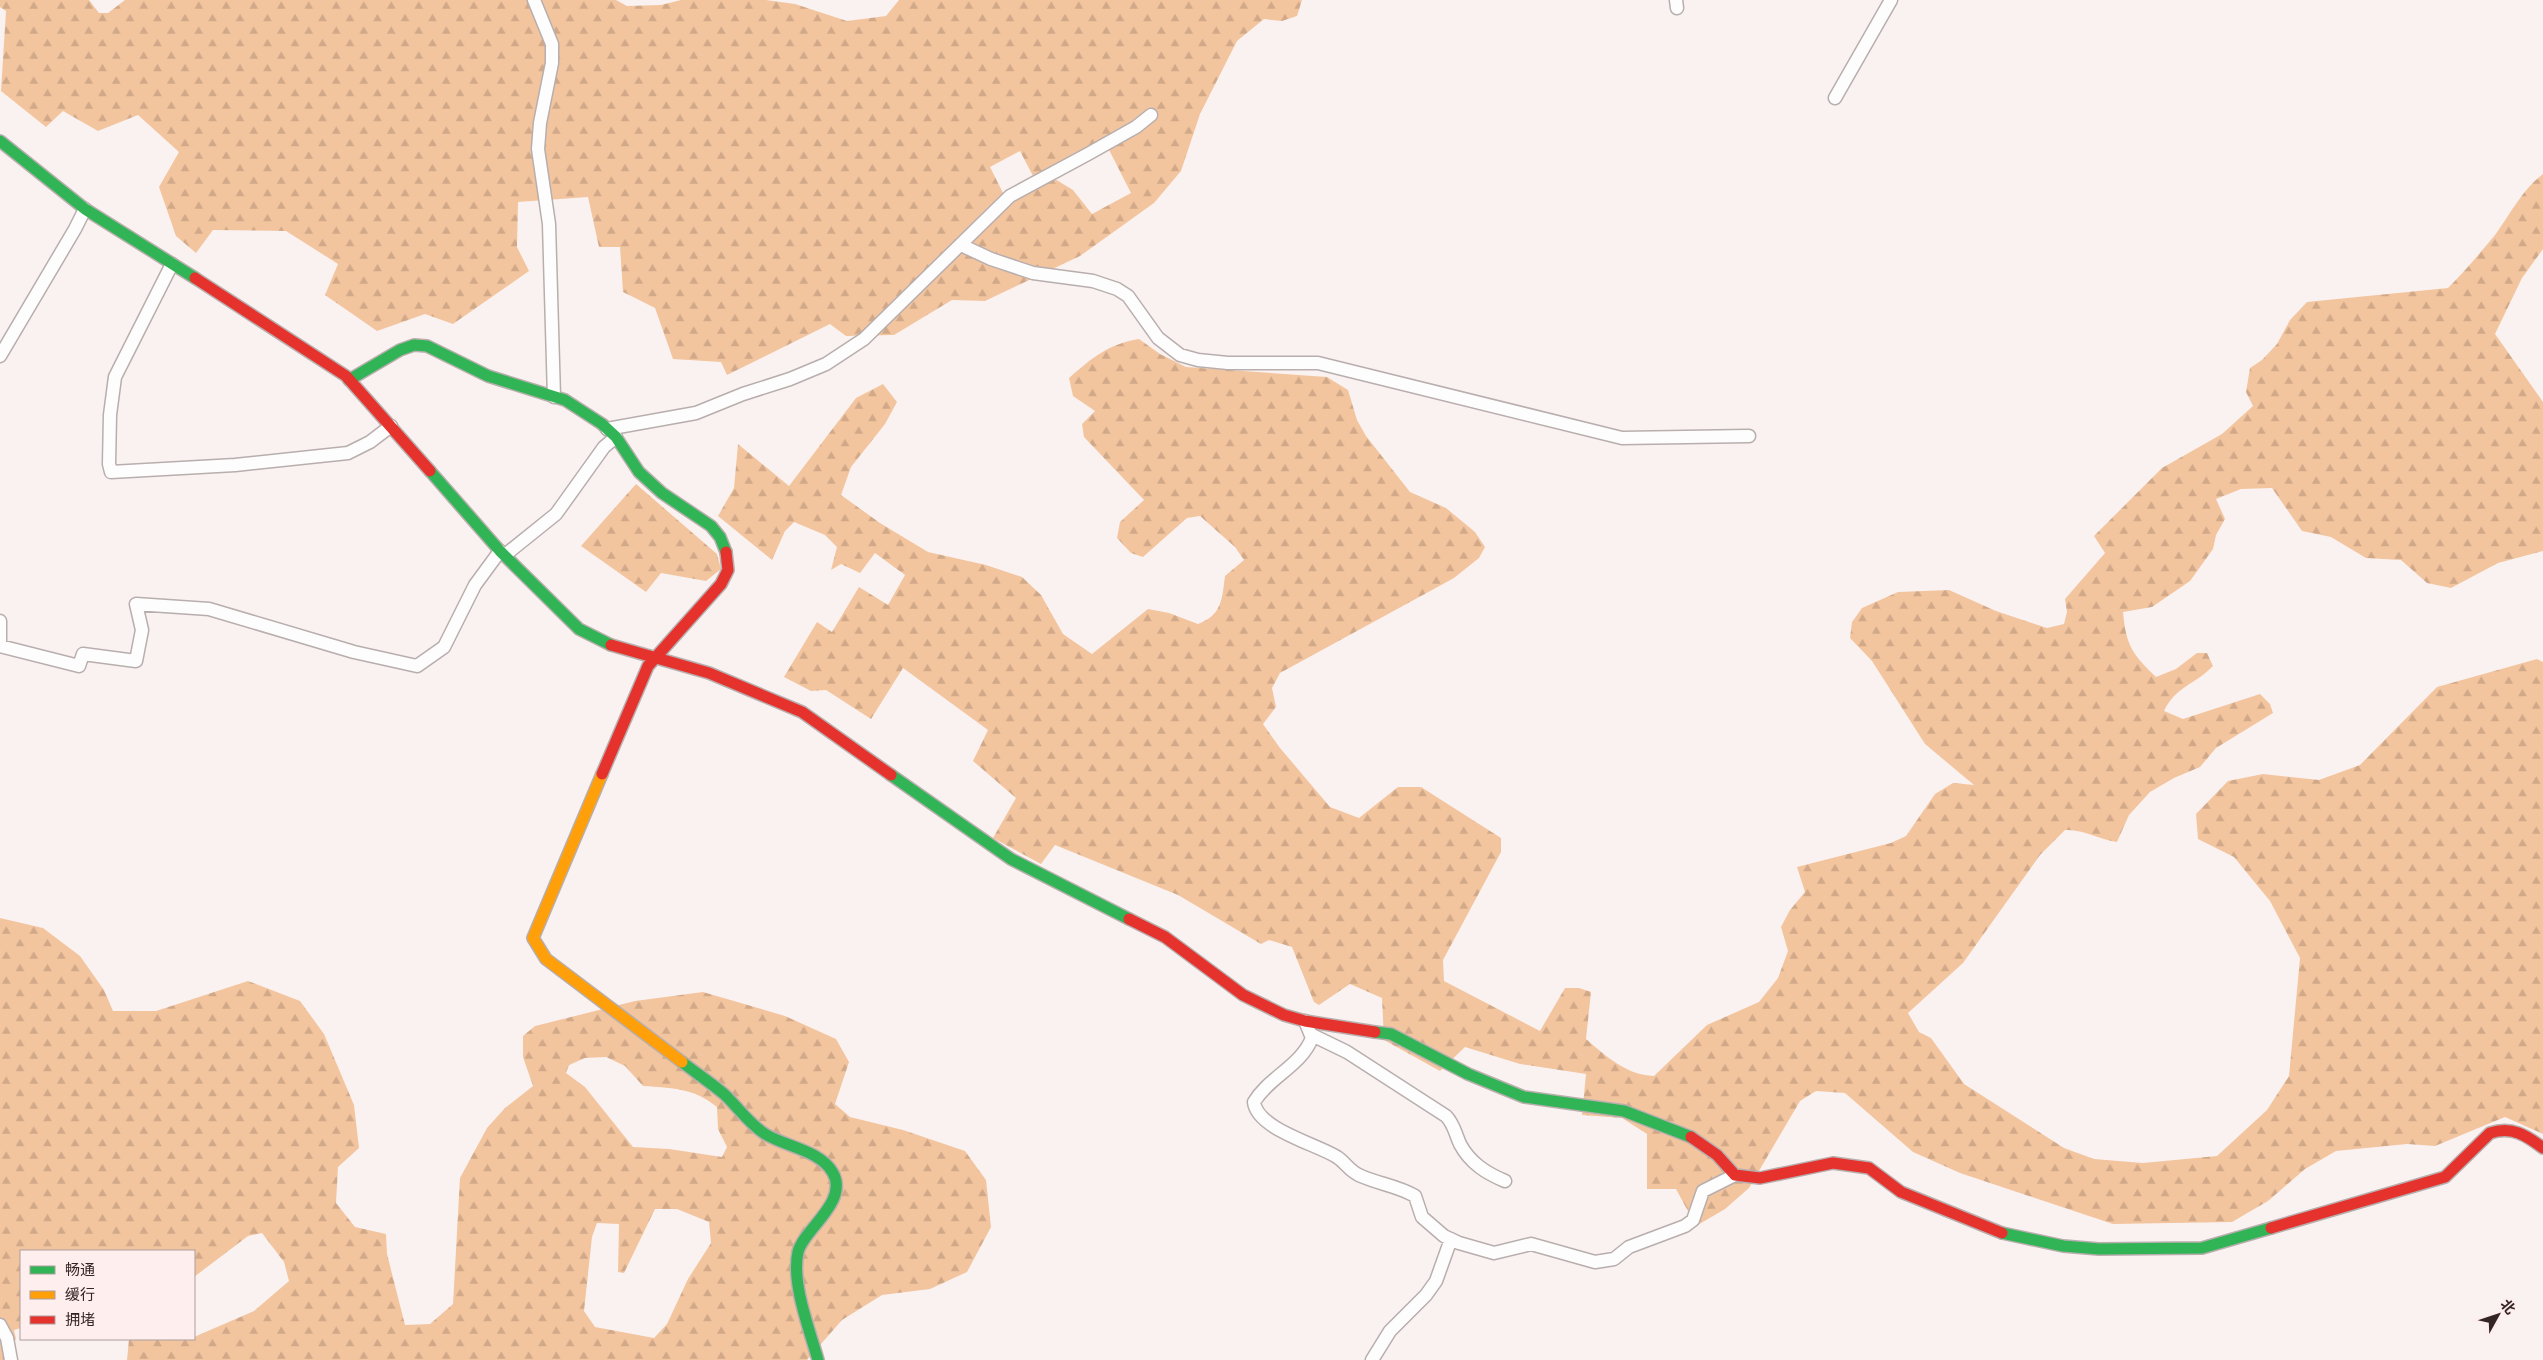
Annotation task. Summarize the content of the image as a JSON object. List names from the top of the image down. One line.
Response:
{"legend":["畅通","缓行","拥堵"],"north":"top right"}
